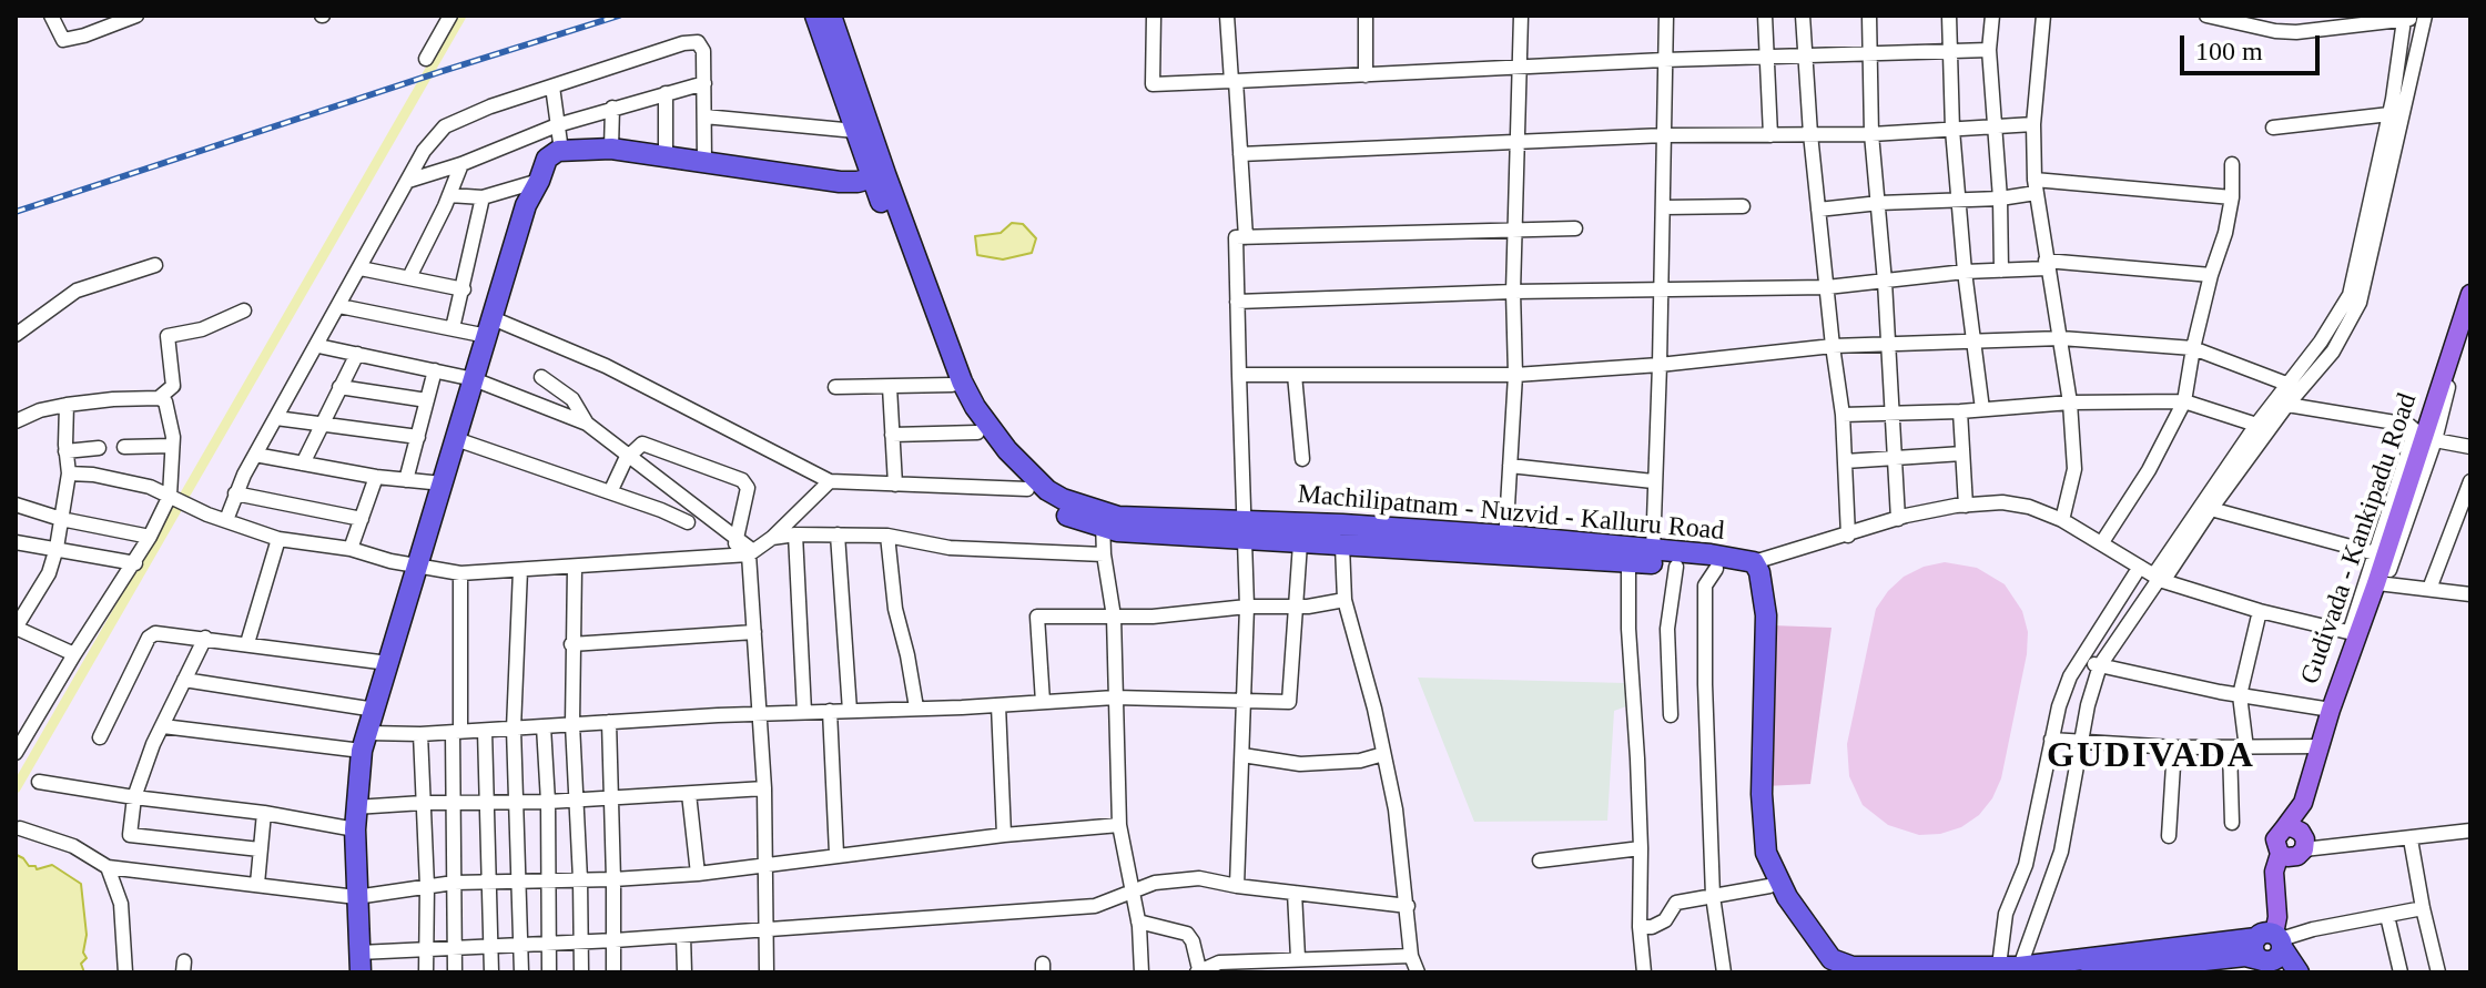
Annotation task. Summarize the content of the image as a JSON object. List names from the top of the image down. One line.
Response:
{"streets":{"highway":["Machilipatnam - Nuzvid - Kalluru Road"],"main road":["Gudivada - Kankipadu Road"]},"districts":["GUDIVADA"],"scale_bar":"100 m"}
